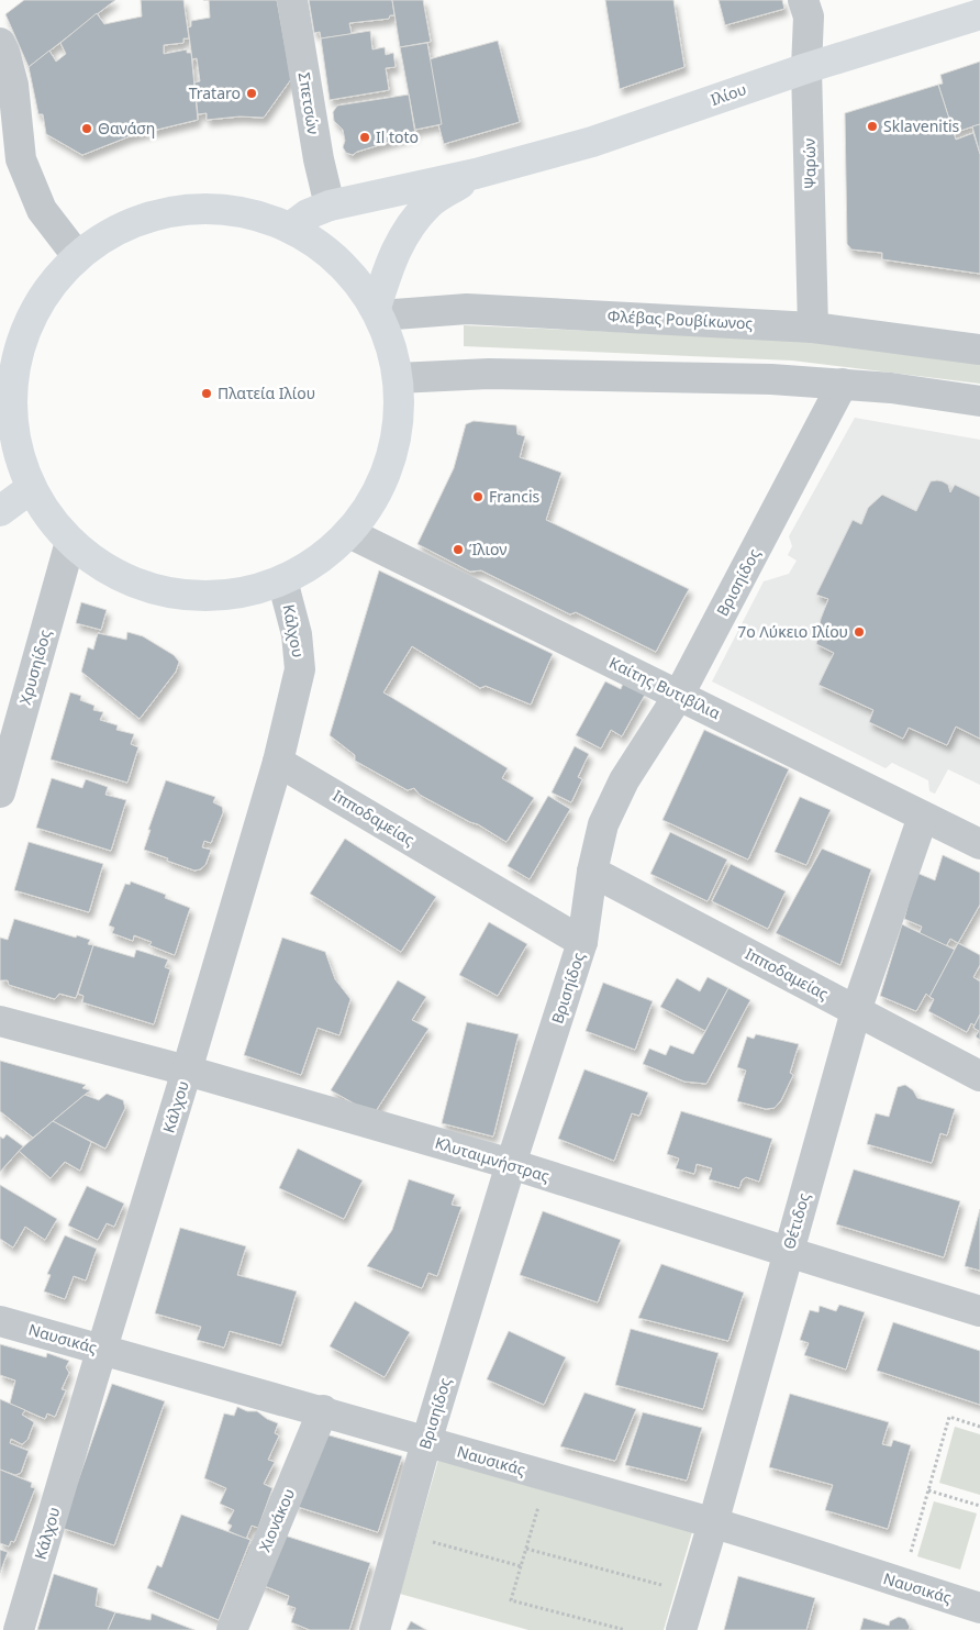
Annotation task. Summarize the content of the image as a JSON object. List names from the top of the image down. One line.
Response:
{"streets":{"main road":["Ιλίου"],"street":["Σπετσών","Ψαρών","Φλέβας Ρουβίκωνος","Βρισηίδος","Κάλχου","Χρυσηίδος","Καίτης Βυτιβίλια","Ιπποδαμείας","Κλυταιμνήστρας","Θέτιδος","Ναυσικάς","Χιονάκου"]},"crossings":[["Ιλίου","Σπετσών"],["Ιλίου","Ψαρών"],["Ιλίου","Φλέβας Ρουβίκωνος"],["Ψαρών","Φλέβας Ρουβίκωνος"],["Βρισηίδος","Καίτης Βυτιβίλια"],["Βρισηίδος","Ιπποδαμείας"],["Βρισηίδος","Κλυταιμνήστρας"],["Βρισηίδος","Ναυσικάς"],["Κάλχου","Ιπποδαμείας"],["Κάλχου","Κλυταιμνήστρας"],["Κάλχου","Ναυσικάς"],["Καίτης Βυτιβίλια","Θέτιδος"],["Ιπποδαμείας","Θέτιδος"],["Κλυταιμνήστρας","Θέτιδος"],["Θέτιδος","Ναυσικάς"],["Ναυσικάς","Χιονάκου"]],"places":["Trataro","Sklavenitis","Θανάση","Il toto","Πλατεία Ιλίου","Francis","Ίλιον","7ο Λύκειο Ιλίου"]}
